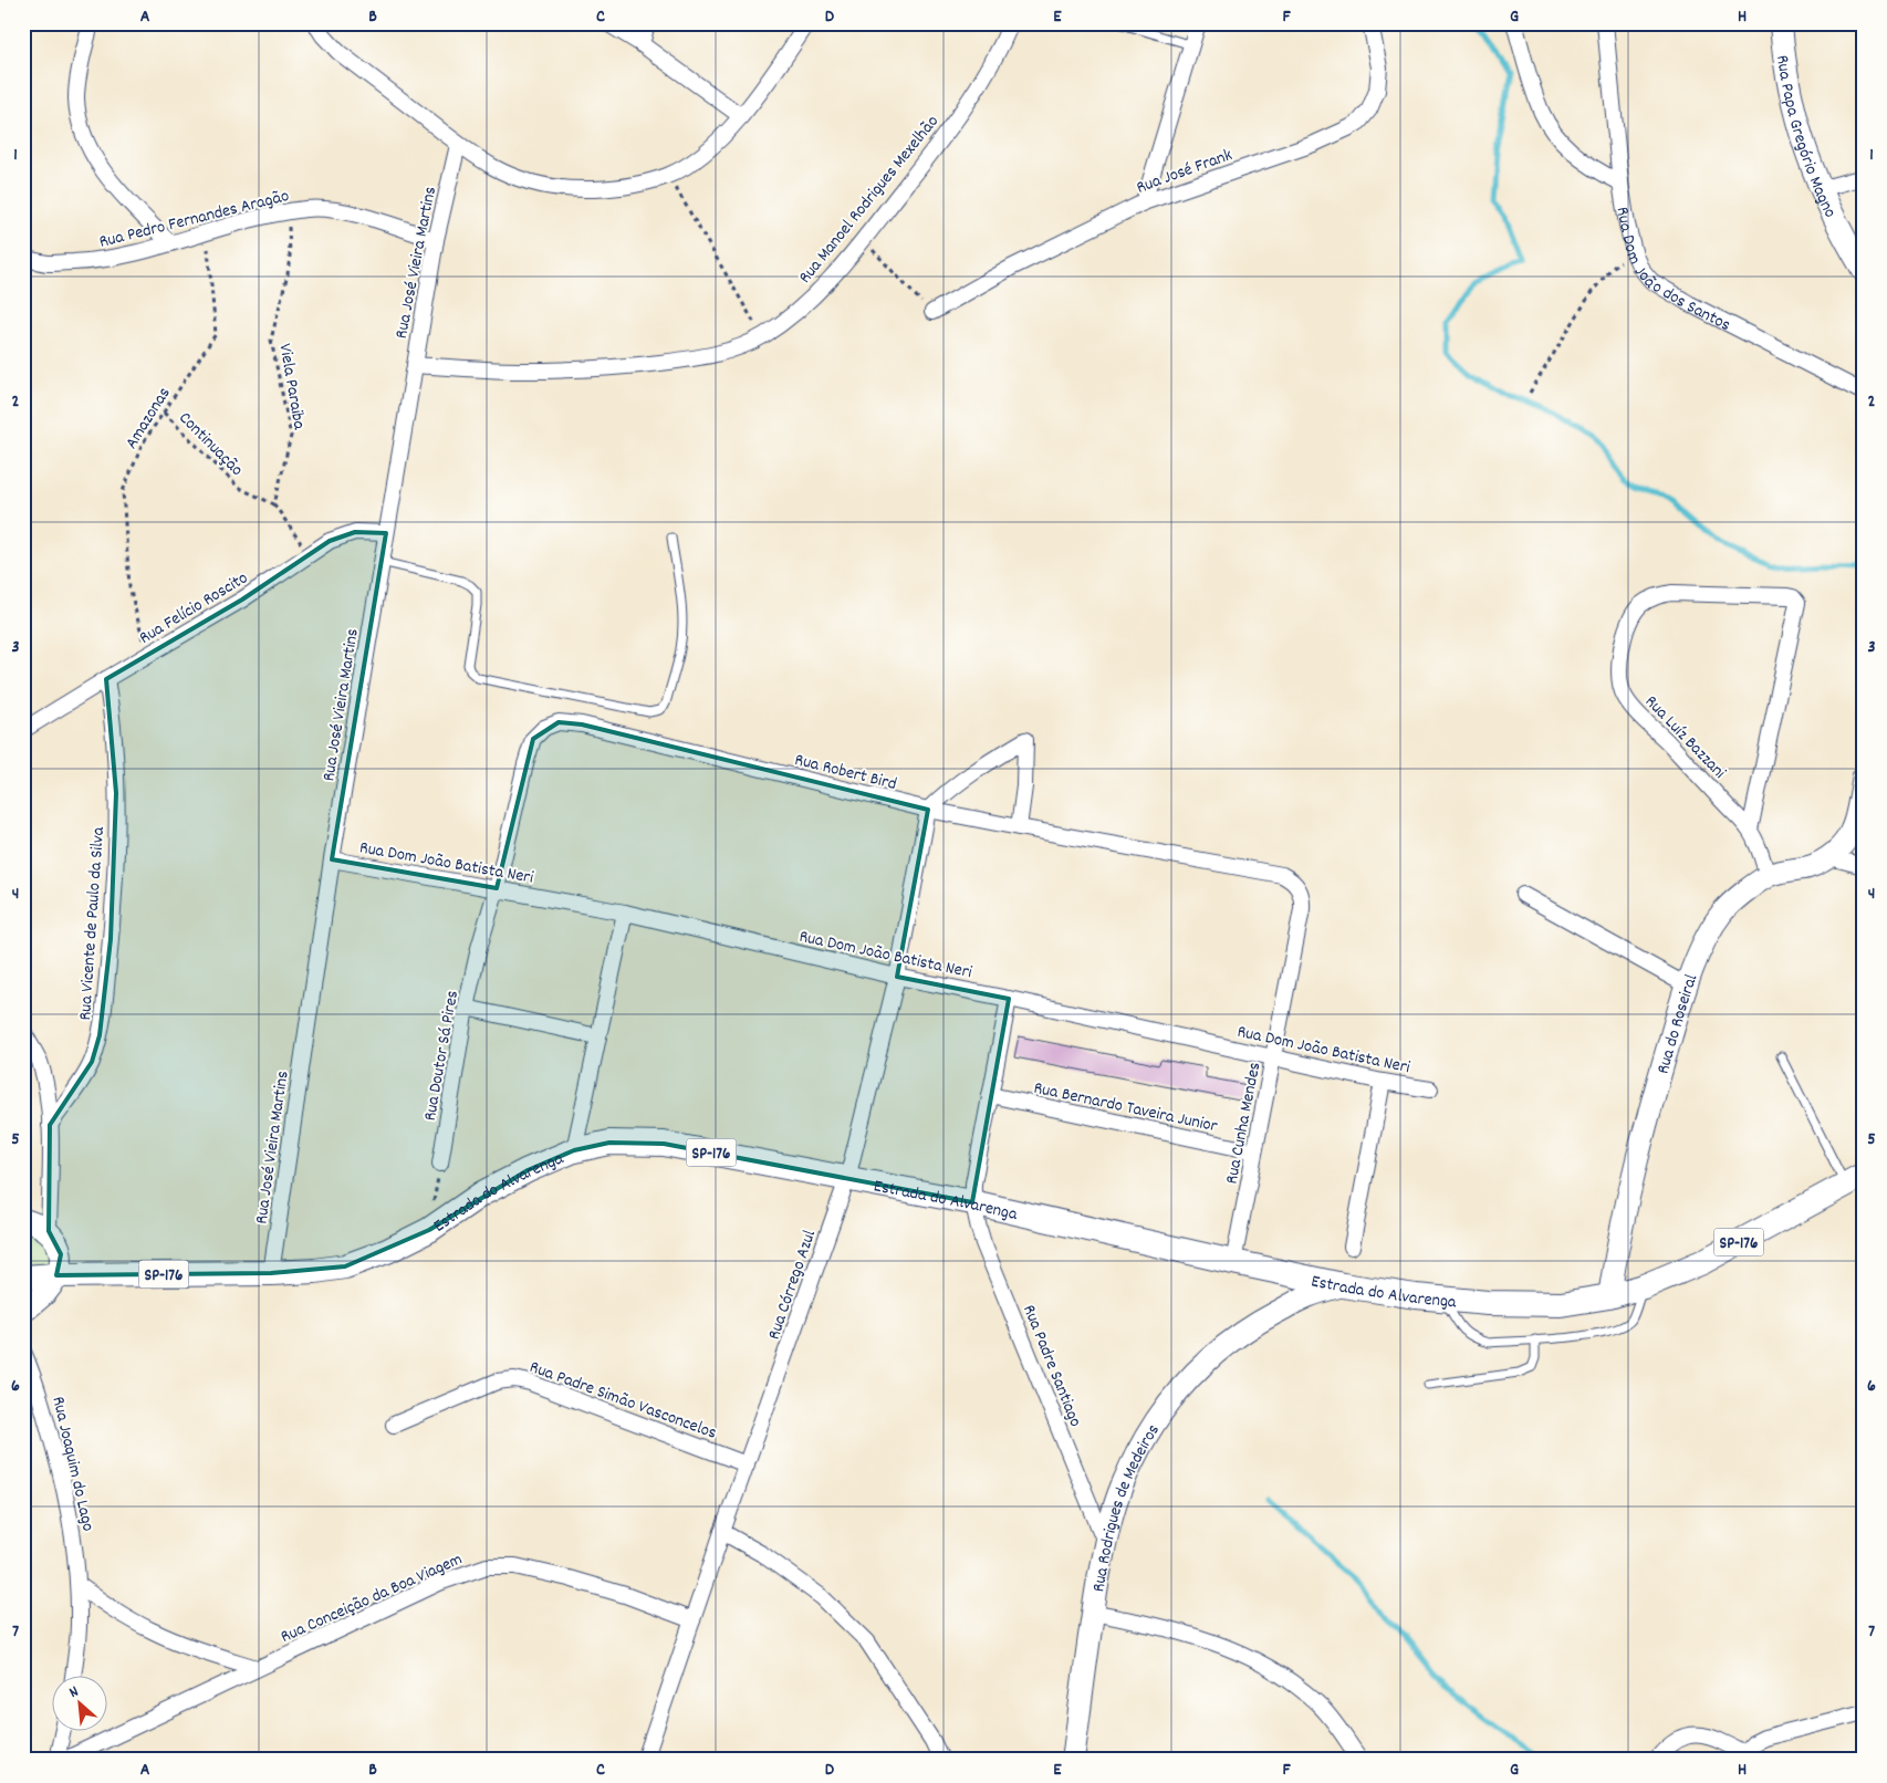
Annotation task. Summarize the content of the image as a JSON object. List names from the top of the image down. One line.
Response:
{"streets":{"main road":["SP-176","Estrada do Alvarenga"],"street":["Rua Papa Gregório Magno","Rua José Frank","Rua Manoel Rodrigues Mexelhão","Rua Pedro Fernandes Aragão","Rua José Vieira Martins","Rua Dom João dos Santos","Rua Felício Roscito","Rua Luíz Bazzani","Rua Robert Bird","Rua Dom João Batista Neri","Rua Vicente de Paulo da Silva","Rua do Roseiral","Rua Doutor Sá Pires","Rua Bernardo Taveira Junior","Rua Cunha Mendes","Rua Córrego Azul","Rua Padre Santiago","Rua Padre Simão Vasconcelos","Rua Joaquim do Lago","Rua Rodrigues de Medeiros","Rua Conceição da Boa Viagem"],"path":["Viela Paraiba","Amazonas","Continuação"]},"crossings":[["Rua Manoel Rodrigues Mexelhão","Rua José Vieira Martins"],["Rua Pedro Fernandes Aragão","Rua José Vieira Martins"],["Rua Pedro Fernandes Aragão","Viela Paraiba"],["Rua Pedro Fernandes Aragão","Amazonas"],["Rua José Vieira Martins","Rua Felício Roscito"],["Rua José Vieira Martins","Rua Dom João Batista Neri"],["Rua José Vieira Martins","Estrada do Alvarenga"],["Viela Paraiba","Continuação"],["Amazonas","Continuação"],["Amazonas","Rua Felício Roscito"],["Rua Felício Roscito","Rua Vicente de Paulo da Silva"],["Rua Luíz Bazzani","Rua do Roseiral"],["Rua Robert Bird","Rua Dom João Batista Neri"],["Rua Robert Bird","Rua Doutor Sá Pires"],["Rua Robert Bird","Rua Cunha Mendes"],["Rua Robert Bird","Rua Córrego Azul"],["Rua Dom João Batista Neri","Rua Doutor Sá Pires"],["Rua Dom João Batista Neri","Rua Cunha Mendes"],["Rua Dom João Batista Neri","Rua Córrego Azul"],["Rua Dom João Batista Neri","Rua Padre Santiago"],["Rua do Roseiral","Estrada do Alvarenga"],["Rua Bernardo Taveira Junior","Rua Cunha Mendes"],["Rua Bernardo Taveira Junior","Rua Padre Santiago"],["Rua Cunha Mendes","Estrada do Alvarenga"],["Estrada do Alvarenga","Rua Córrego Azul"],["Estrada do Alvarenga","Rua Padre Santiago"],["Estrada do Alvarenga","Rua Rodrigues de Medeiros"],["Rua Córrego Azul","Rua Padre Simão Vasconcelos"],["Rua Córrego Azul","Rua Conceição da Boa Viagem"],["Rua Padre Santiago","Rua Rodrigues de Medeiros"]],"north":"top left","grid":{"columns":["A","B","C","D","E","F","G","H"],"rows":["1","2","3","4","5","6","7"]}}
